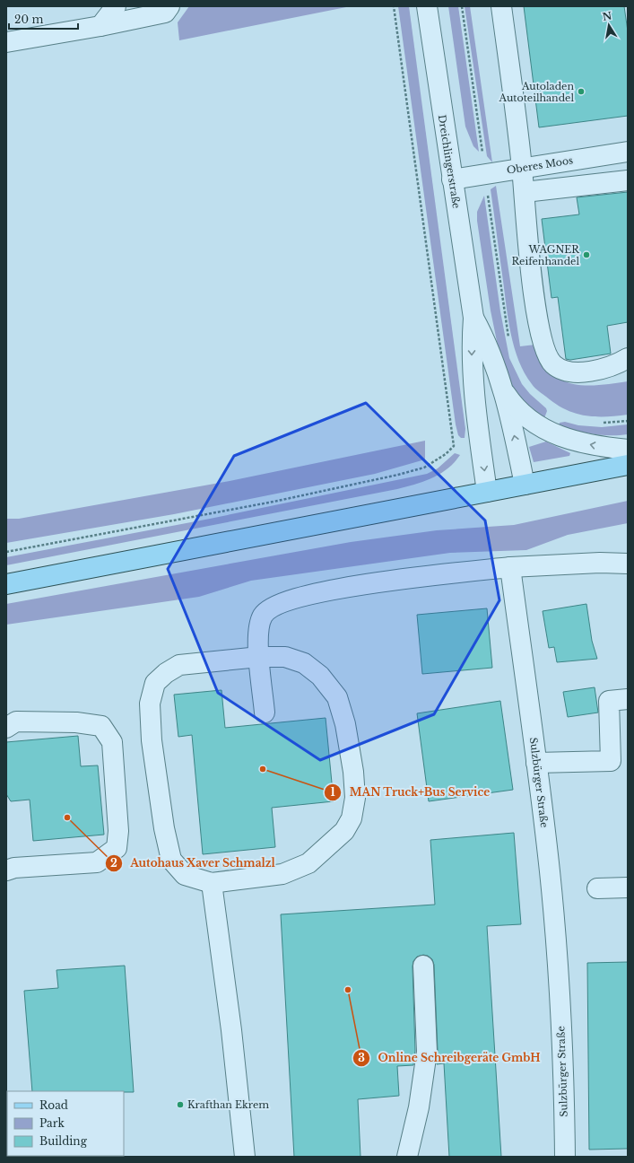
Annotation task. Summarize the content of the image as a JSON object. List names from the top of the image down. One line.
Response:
{"streets":{"street":["Dreichlingerstraße","Oberes Moos","Sulzbürger Straße"]},"crossings":[["Dreichlingerstraße","Oberes Moos"]],"places":["Autoladen Autoteilhandel","WAGNER Reifenhandel","MAN Truck+Bus Service","Autohaus Xaver Schmalzl","Online Schreibgeräte GmbH","Krafthan Ekrem"],"legend":["Road","Park","Building"],"scale_bar":"20 m","north":"top"}
